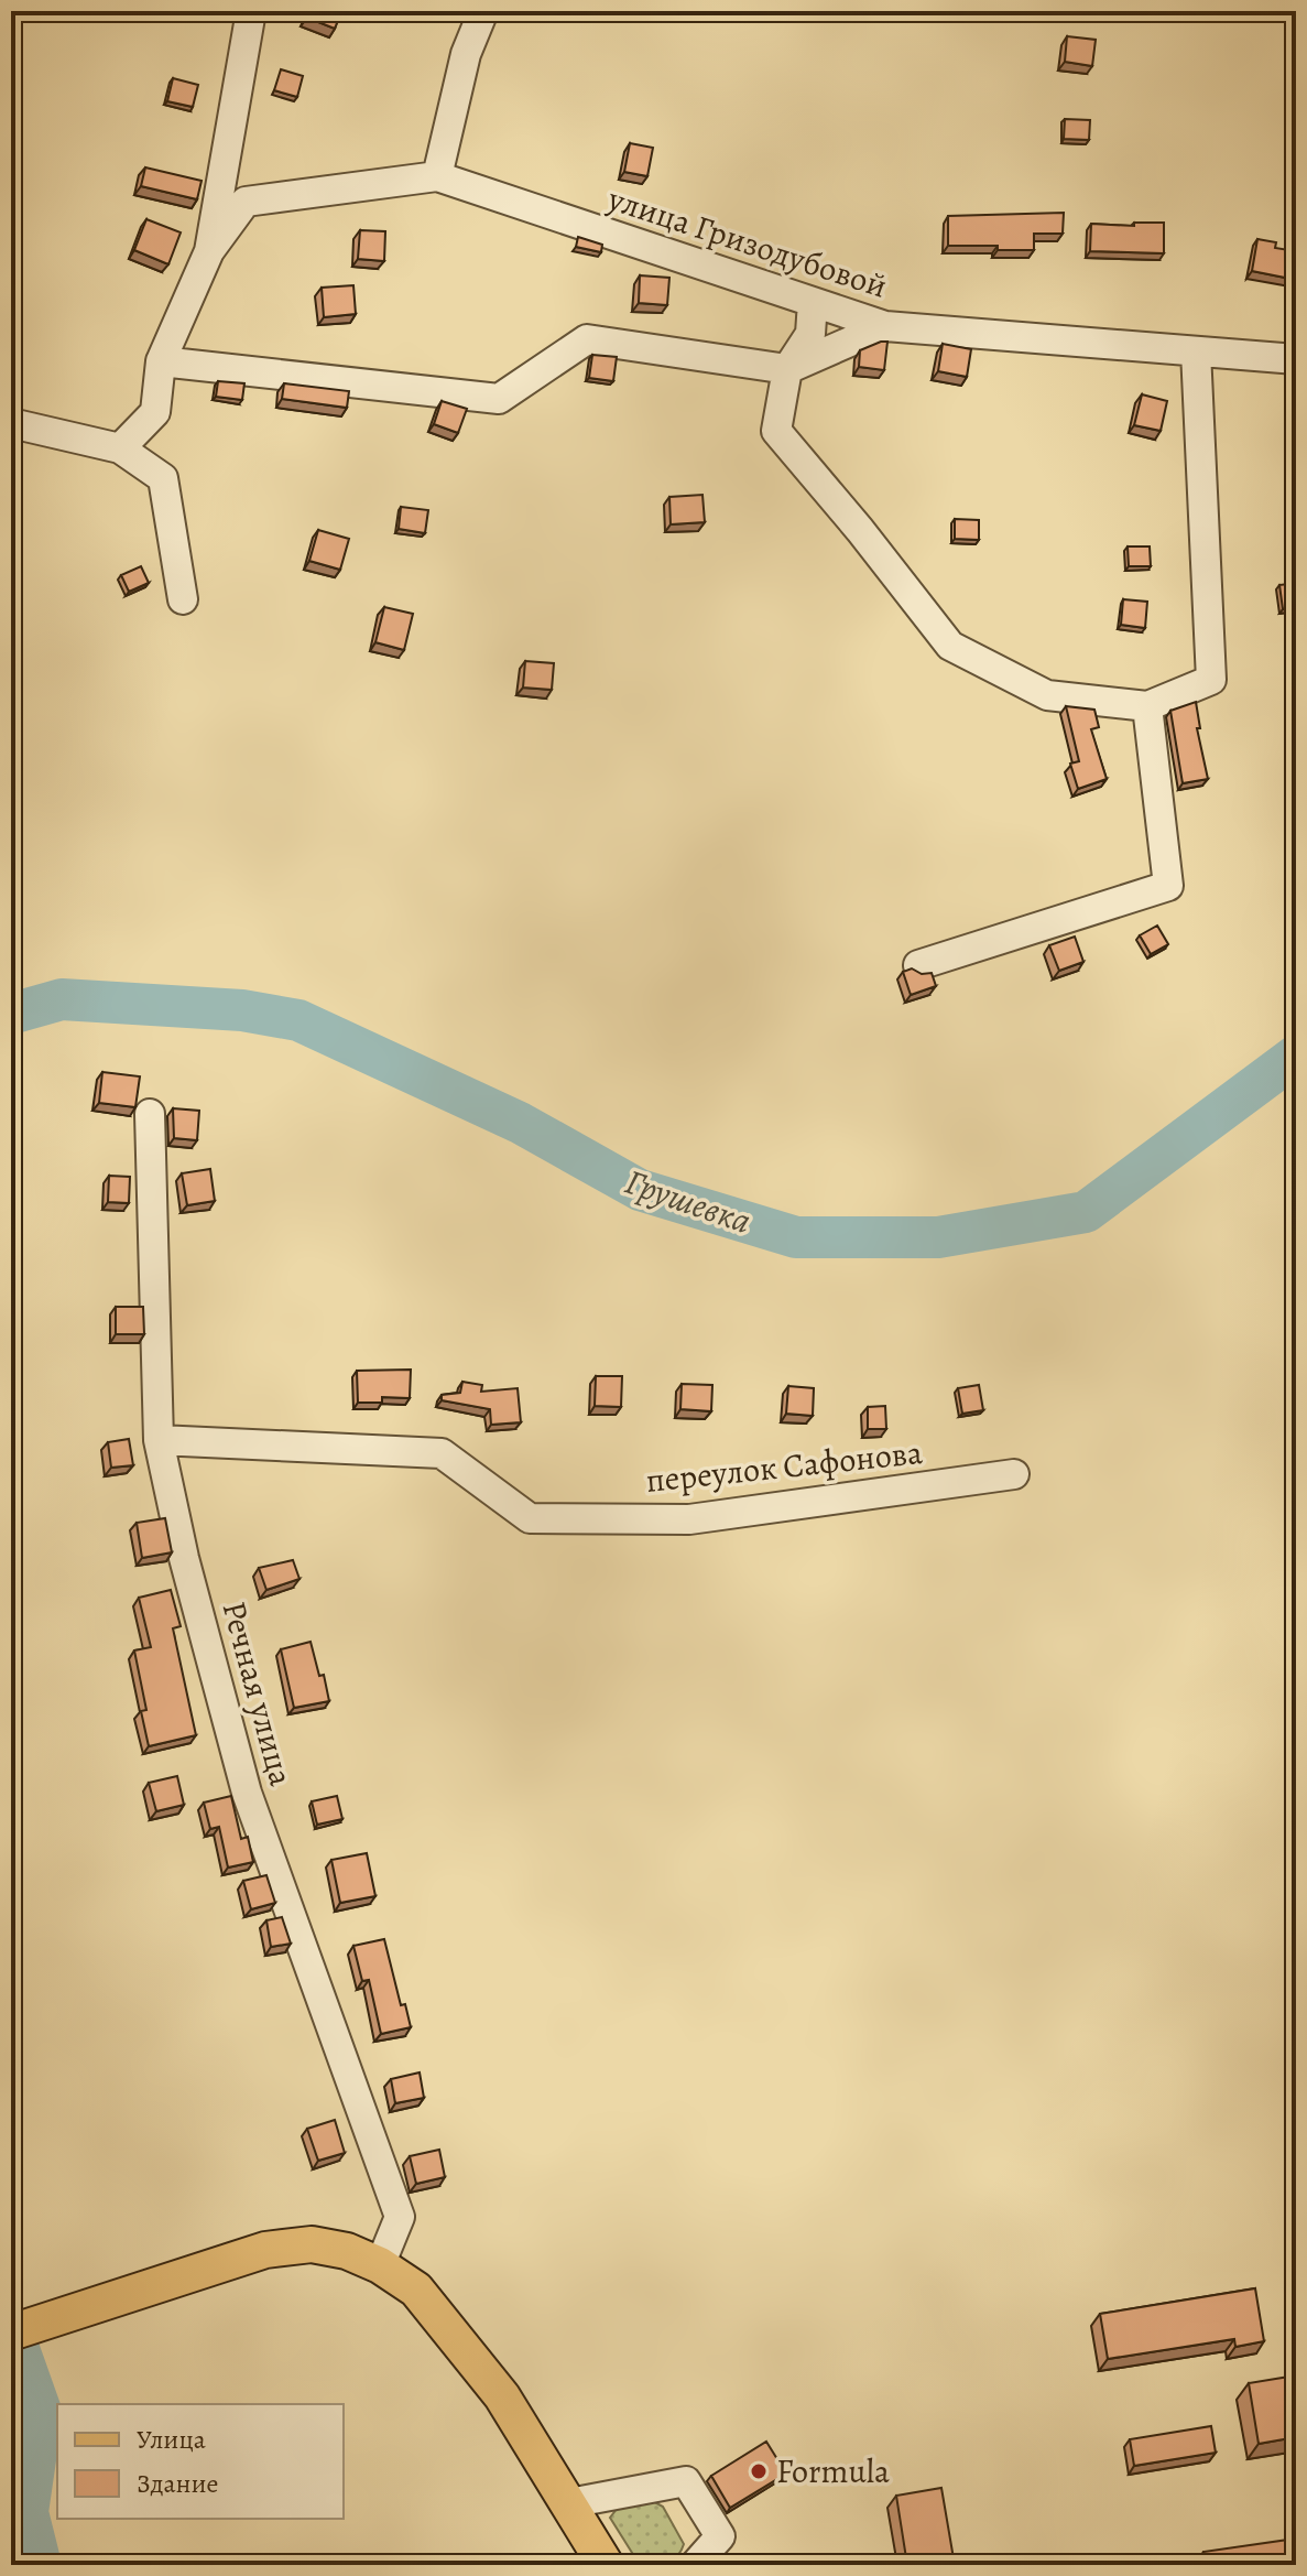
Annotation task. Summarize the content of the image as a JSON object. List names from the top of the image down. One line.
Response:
{"streets":{"street":["улица Гризодубовой","переулок Сафонова","Речная улица"]},"crossings":[["переулок Сафонова","Речная улица"]],"water":["Грушевка"],"places":["Formula"],"legend":["Улица","Здание"]}
